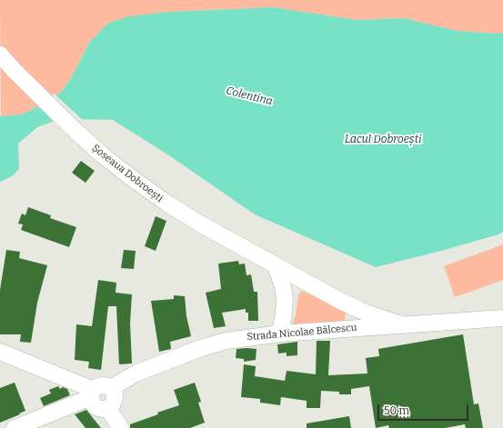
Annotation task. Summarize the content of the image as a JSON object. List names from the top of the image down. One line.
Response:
{"streets":{"street":["Șoseaua Dobroești","Strada Nicolae Bălcescu"]},"crossings":[["Șoseaua Dobroești","Strada Nicolae Bălcescu"]],"water":["Colentina","Lacul Dobroești"],"scale_bar":"50 m"}
